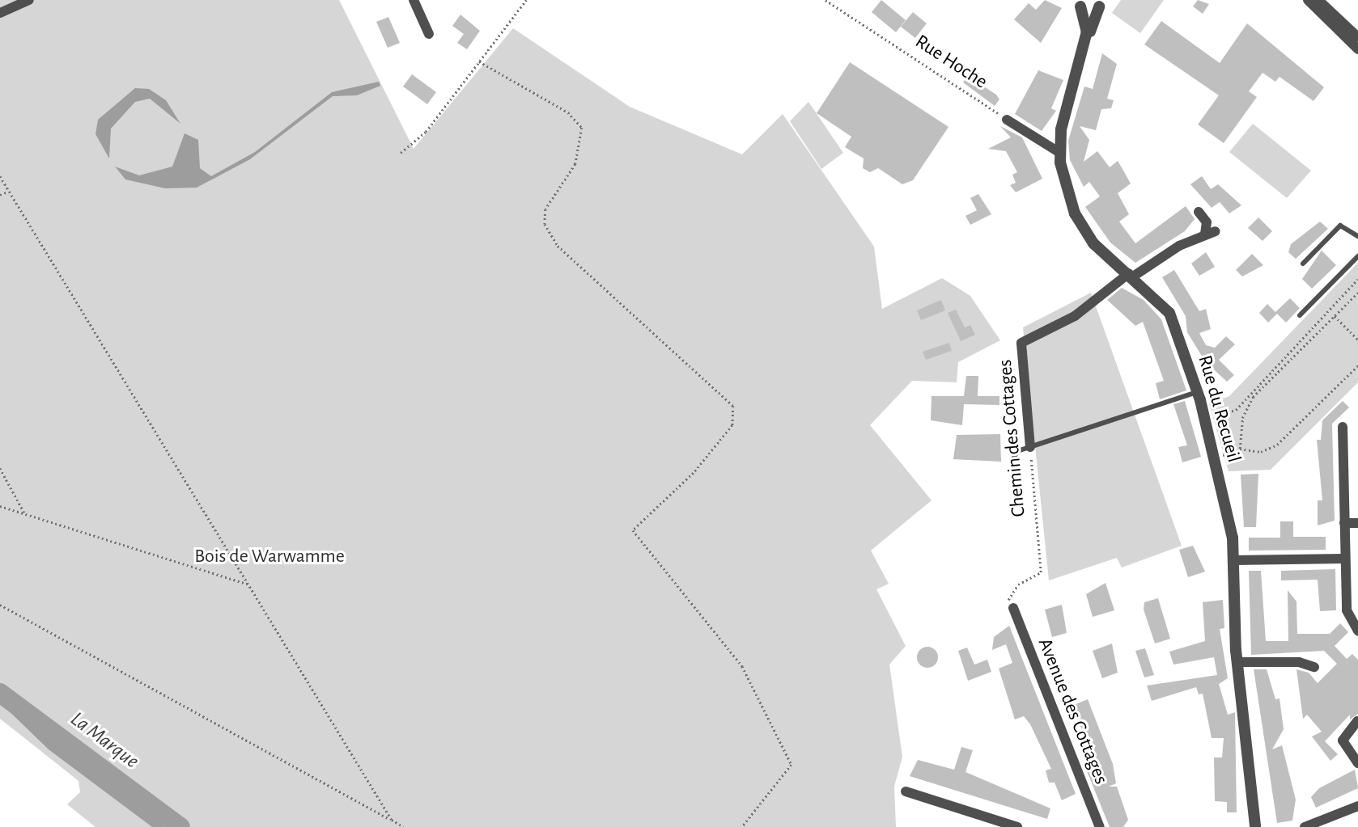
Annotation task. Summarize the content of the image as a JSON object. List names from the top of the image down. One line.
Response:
{"streets":{"street":["Rue du Recueil","Chemin des Cottages","Avenue des Cottages"],"path":["Rue Hoche"]},"crossings":[["Rue du Recueil","Chemin des Cottages"],["Chemin des Cottages","Avenue des Cottages"]],"water":["La Marque"],"parks":["Bois de Warwamme"]}
